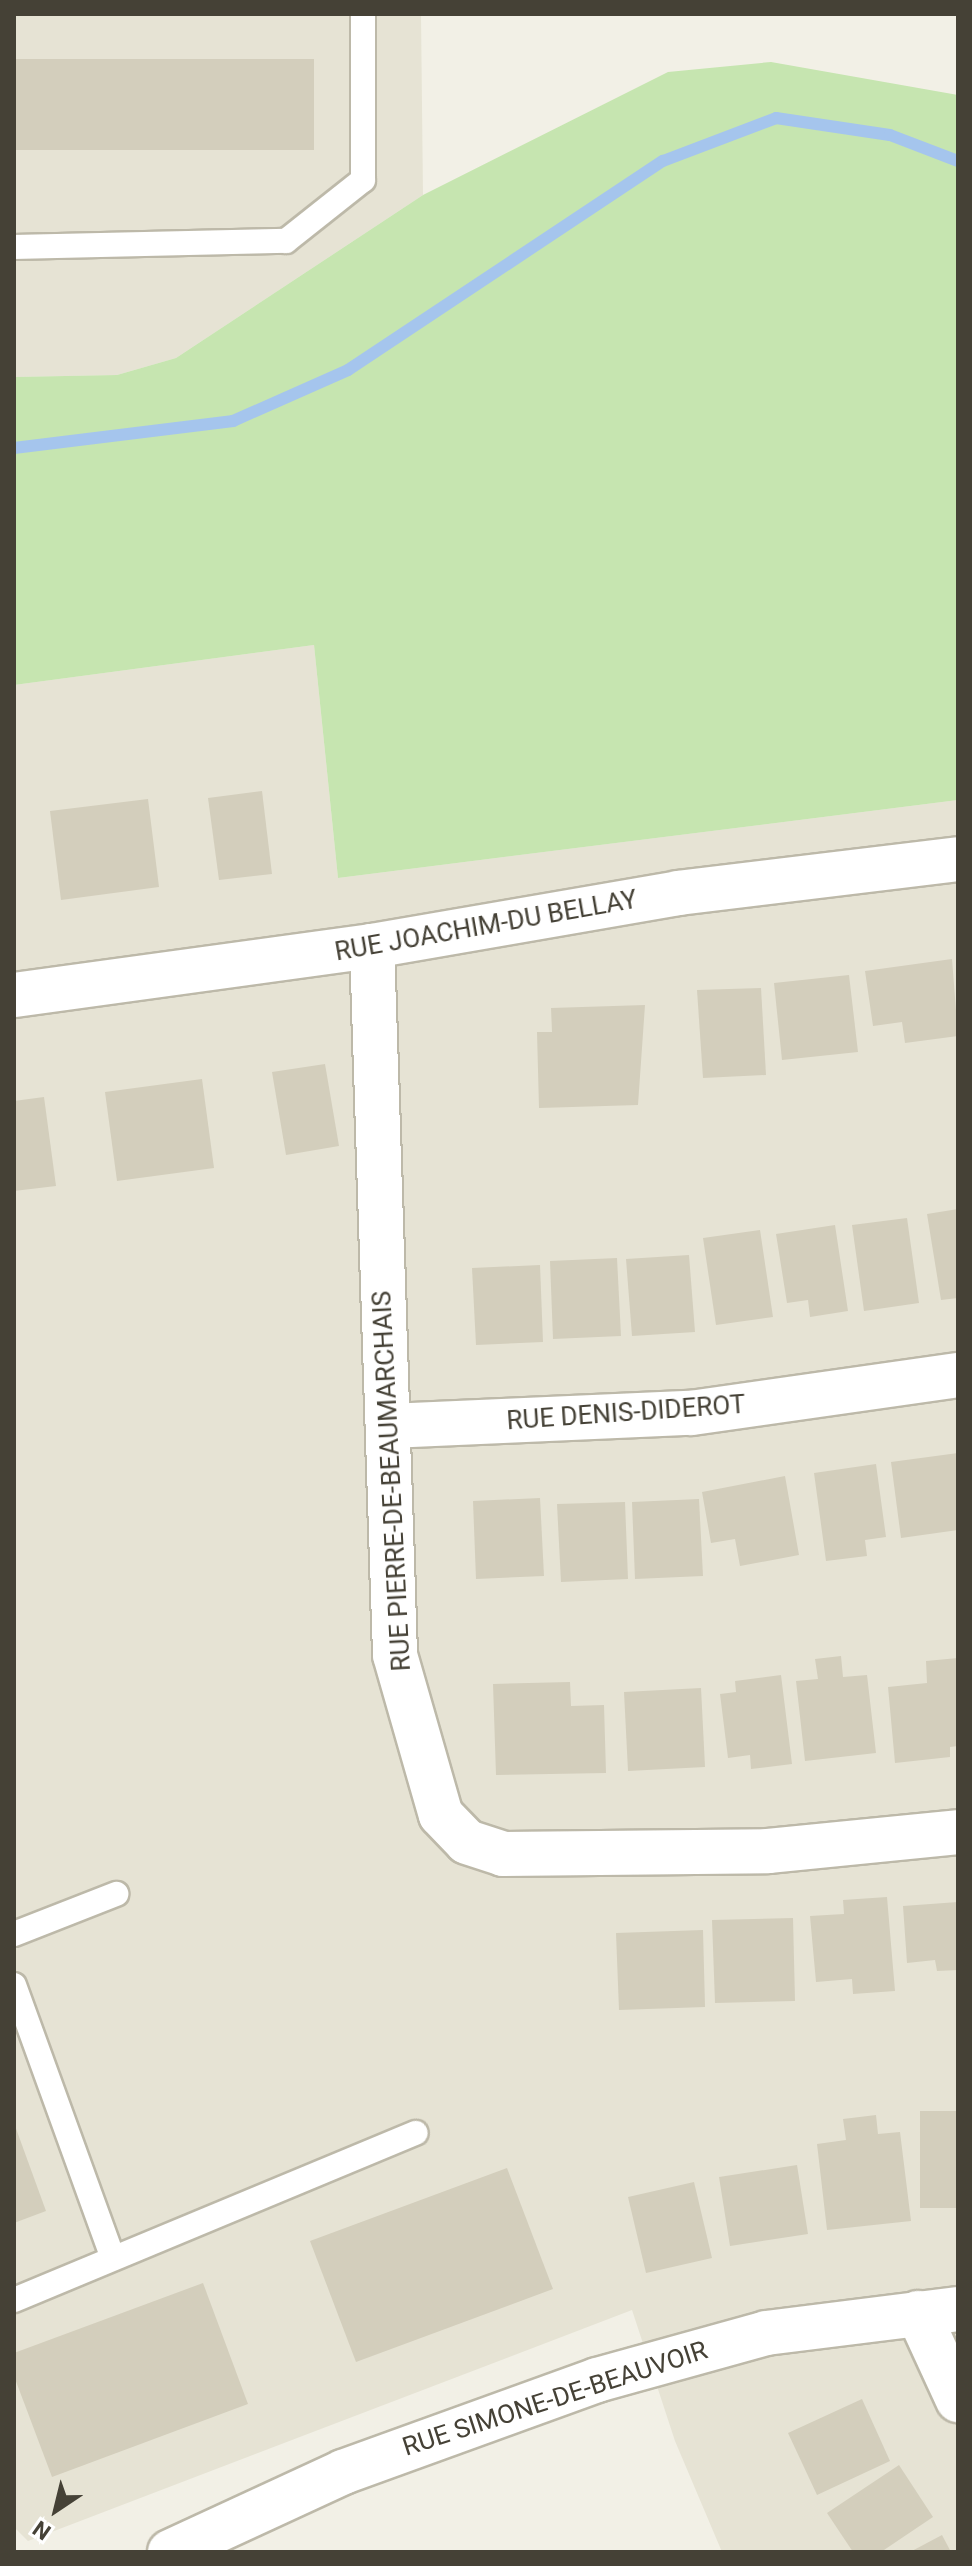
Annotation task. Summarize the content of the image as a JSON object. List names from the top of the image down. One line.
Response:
{"streets":{"street":["RUE JOACHIM-DU BELLAY","RUE DENIS-DIDEROT","RUE PIERRE-DE-BEAUMARCHAIS","RUE SIMONE-DE-BEAUVOIR"]},"crossings":[["RUE JOACHIM-DU BELLAY","RUE PIERRE-DE-BEAUMARCHAIS"],["RUE DENIS-DIDEROT","RUE PIERRE-DE-BEAUMARCHAIS"]],"north":"bottom left"}
